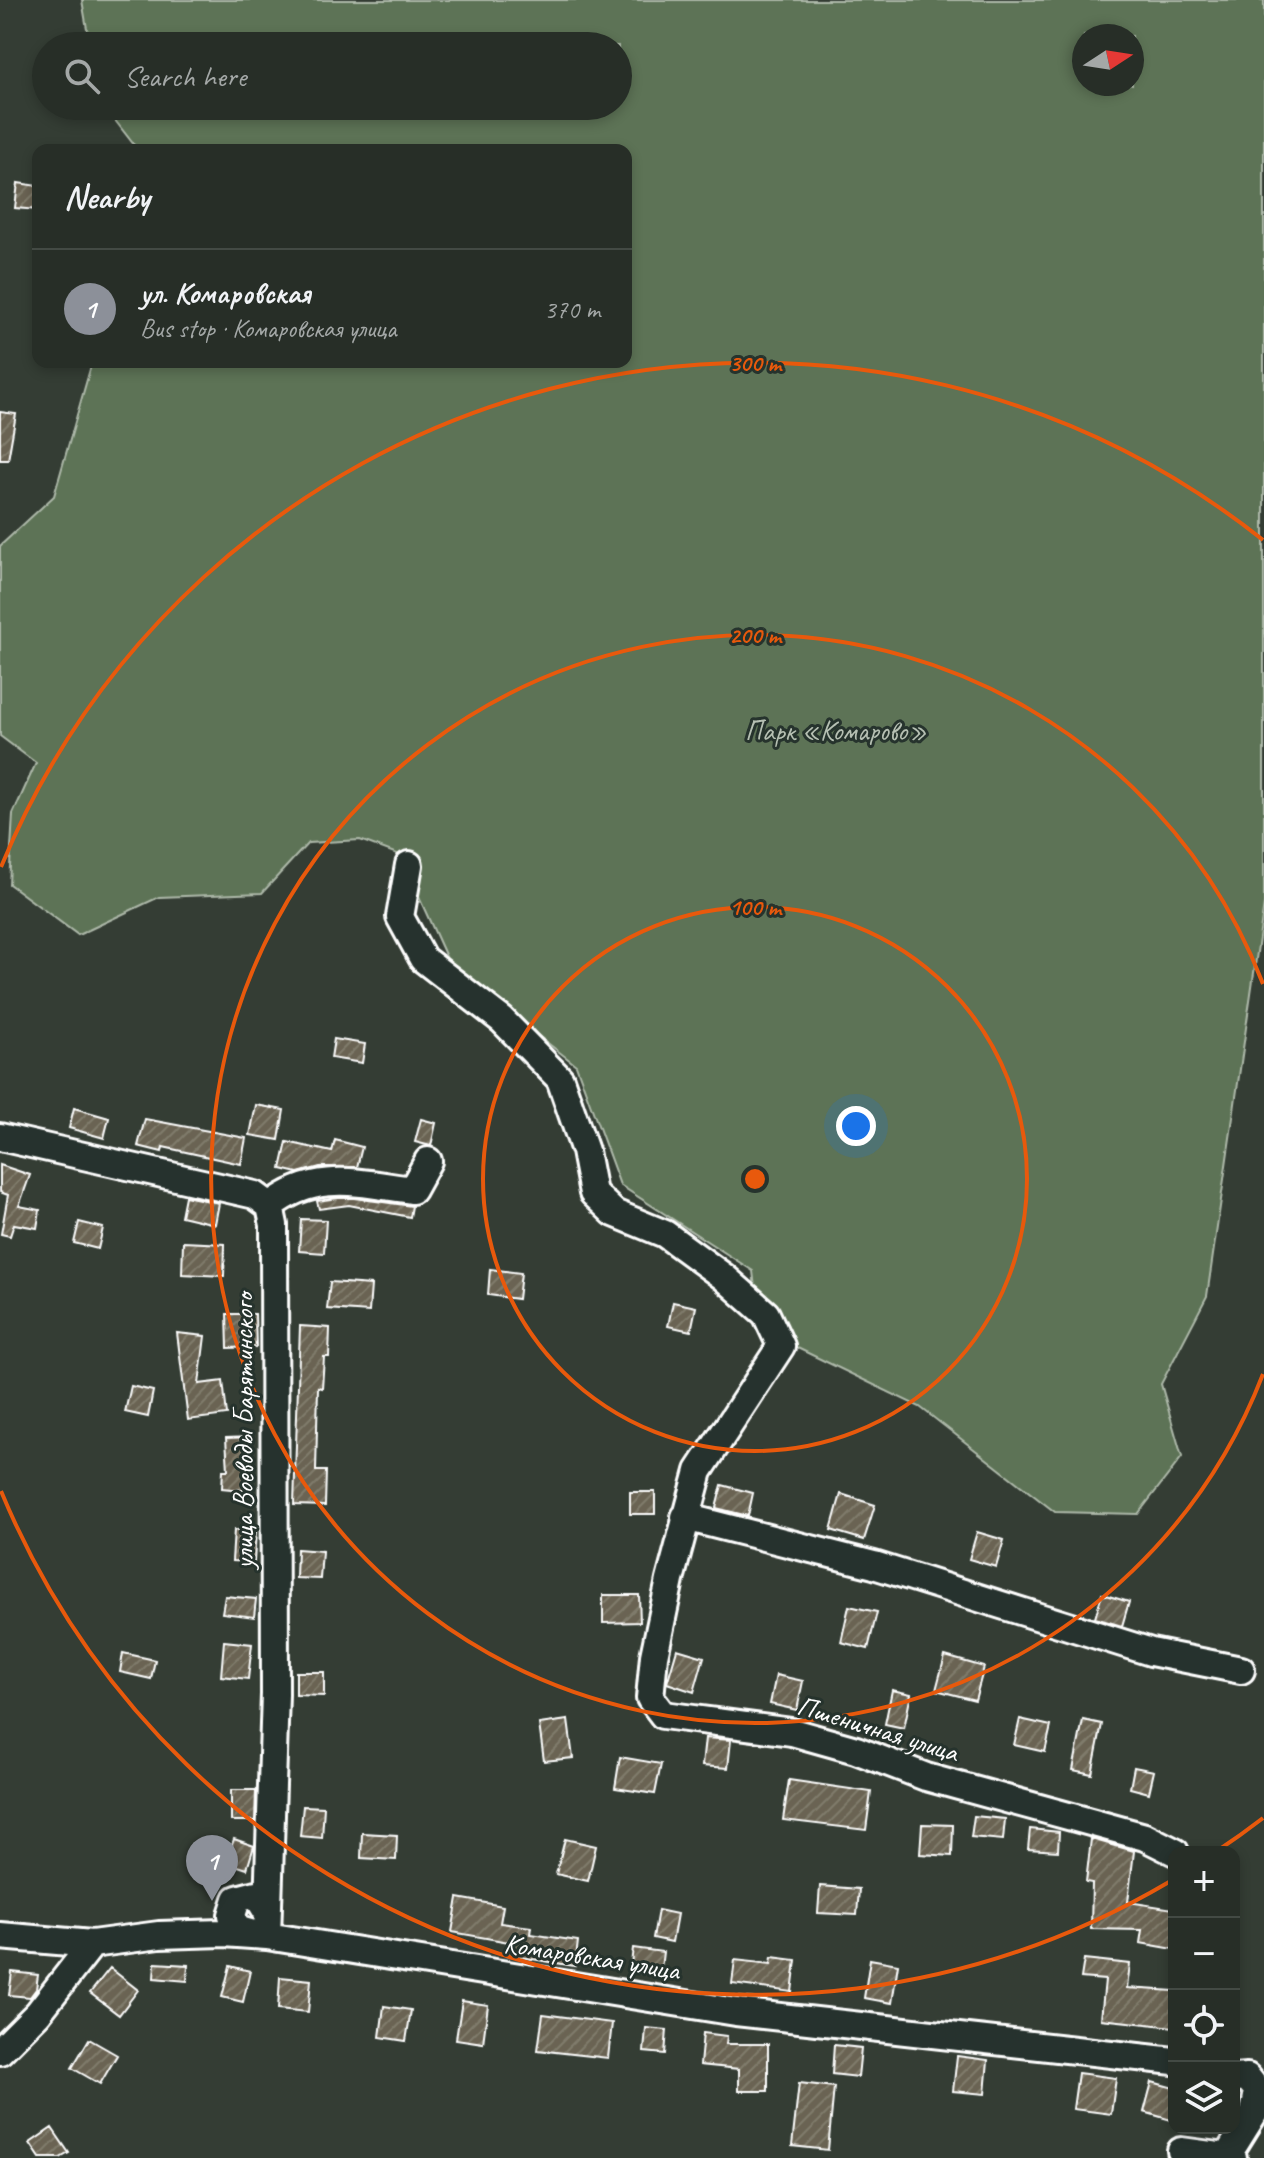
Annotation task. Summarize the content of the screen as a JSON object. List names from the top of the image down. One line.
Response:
{"streets":{"street":["улица Воеводы Барятинского","Пшеничная улица","Комаровская улица"]},"crossings":[["улица Воеводы Барятинского","Комаровская улица"]],"parks":["Парк «Комарово»"],"north":"right","page":{"search":"Search here","heading":"Nearby","list":[{"mark":"1","name":"ул. Комаровская","note":"Bus stop · Комаровская улица","value":"370 m"}],"pins":"1","map_buttons":["+","−"]},"rings":["300 m","200 m","100 m"]}
